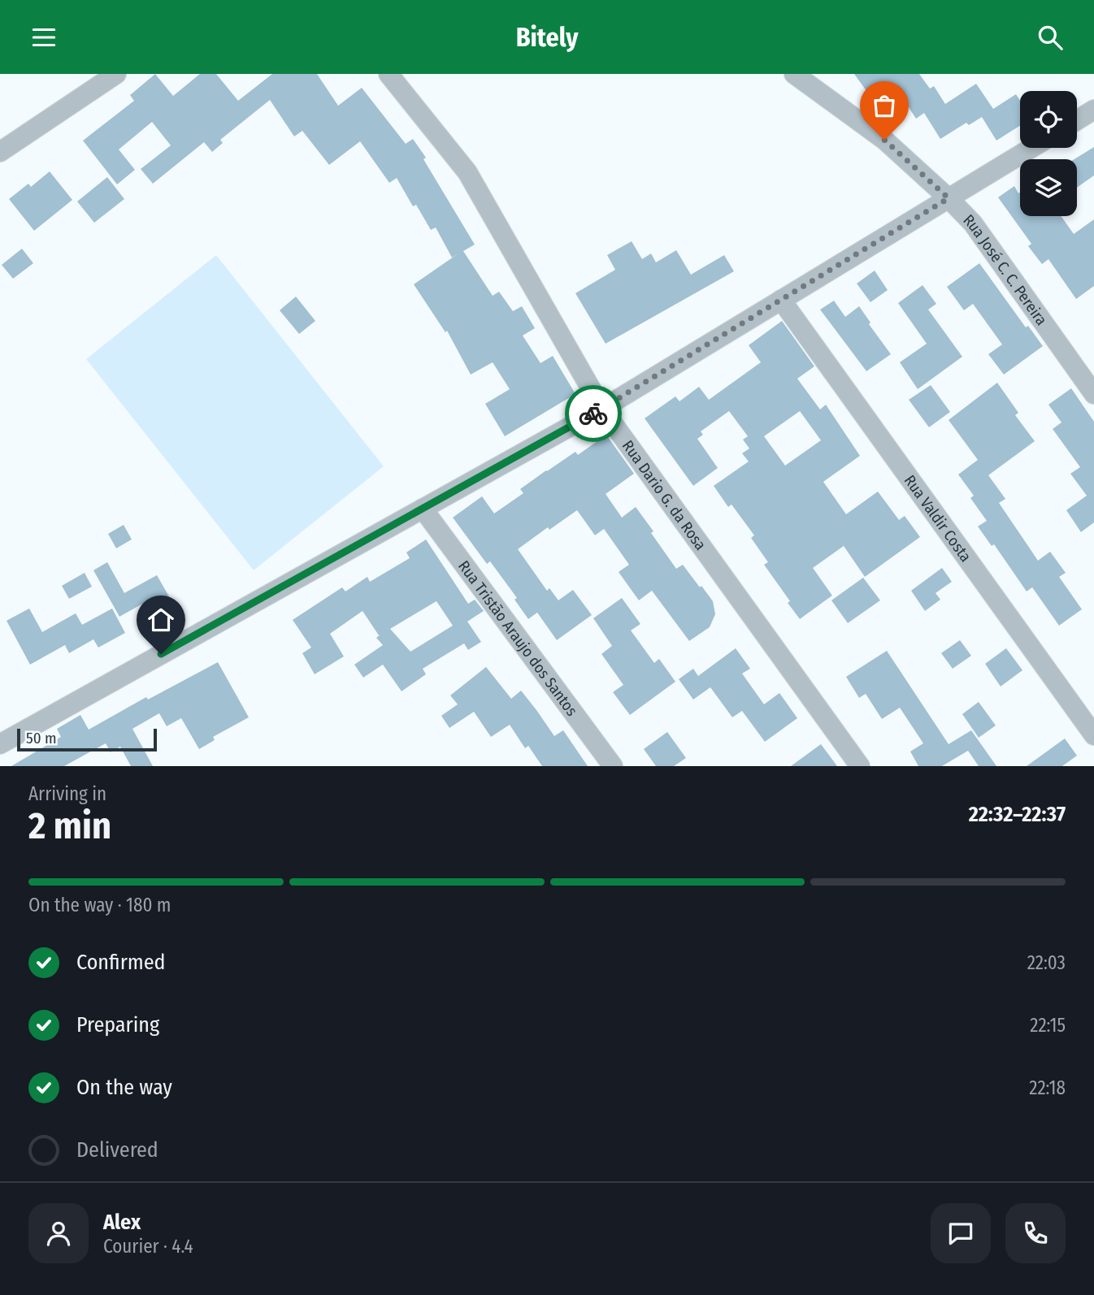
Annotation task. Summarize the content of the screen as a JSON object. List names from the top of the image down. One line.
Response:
{"streets":{"street":["Rua José C. C. Pereira","Rua Dario G. da Rosa","Rua Valdir Costa","Rua Tristão Araujo dos Santos"]},"scale_bar":"50 m","page":{"header":"Bitely","scale":"50 m","heading":["2 min","Arriving in","22:32–22:37"],"panel":["Alex","Courier · 4.4"],"bar":"On the way · 180 m","list":[["Confirmed","22:03"],["Preparing","22:15"],["On the way","22:18"],"Delivered"]}}
